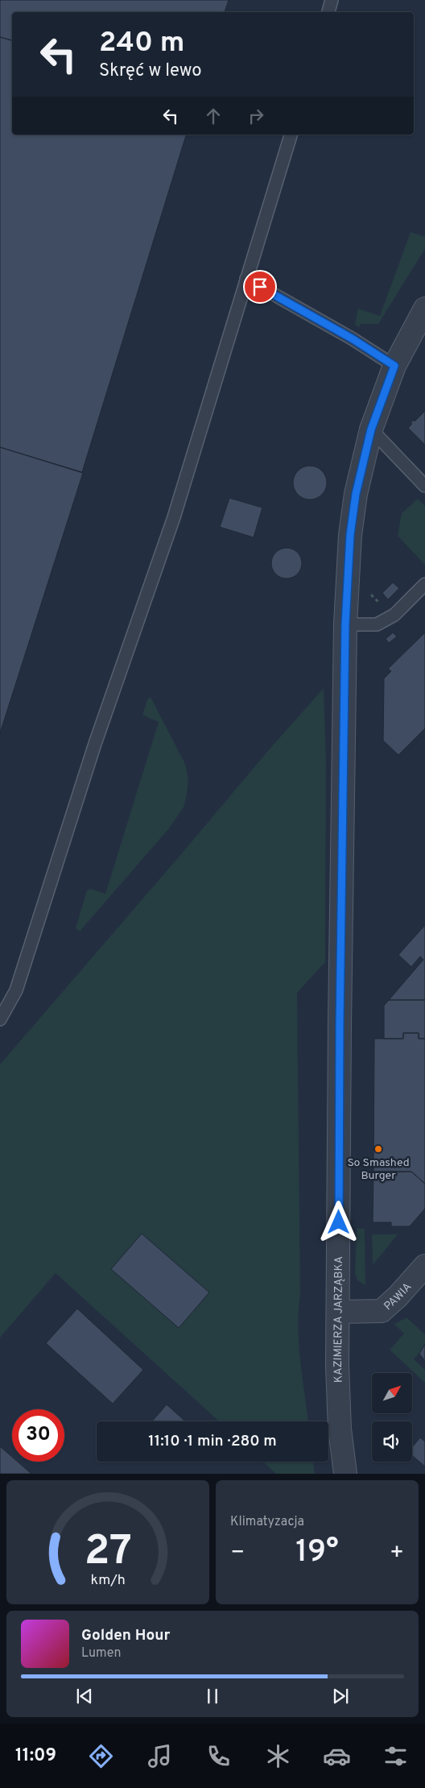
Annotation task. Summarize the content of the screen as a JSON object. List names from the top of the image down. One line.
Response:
{"streets":{"street":["PAWIA","KAZIMIERZA JARZĄBKA"]},"crossings":[["PAWIA","KAZIMIERZA JARZĄBKA"]],"places":["So Smashed Burger"],"north":"top right","page":{"turn":["240 m","Skręć w lewo"],"limit":"30","trip":"11:10 · 1 min · 280 m","tile":"Klimatyzacja","heat":["−","19°","+"],"song":["Golden Hour","Lumen"],"tabs":"11:09","gauge":["27","km/h"]}}
